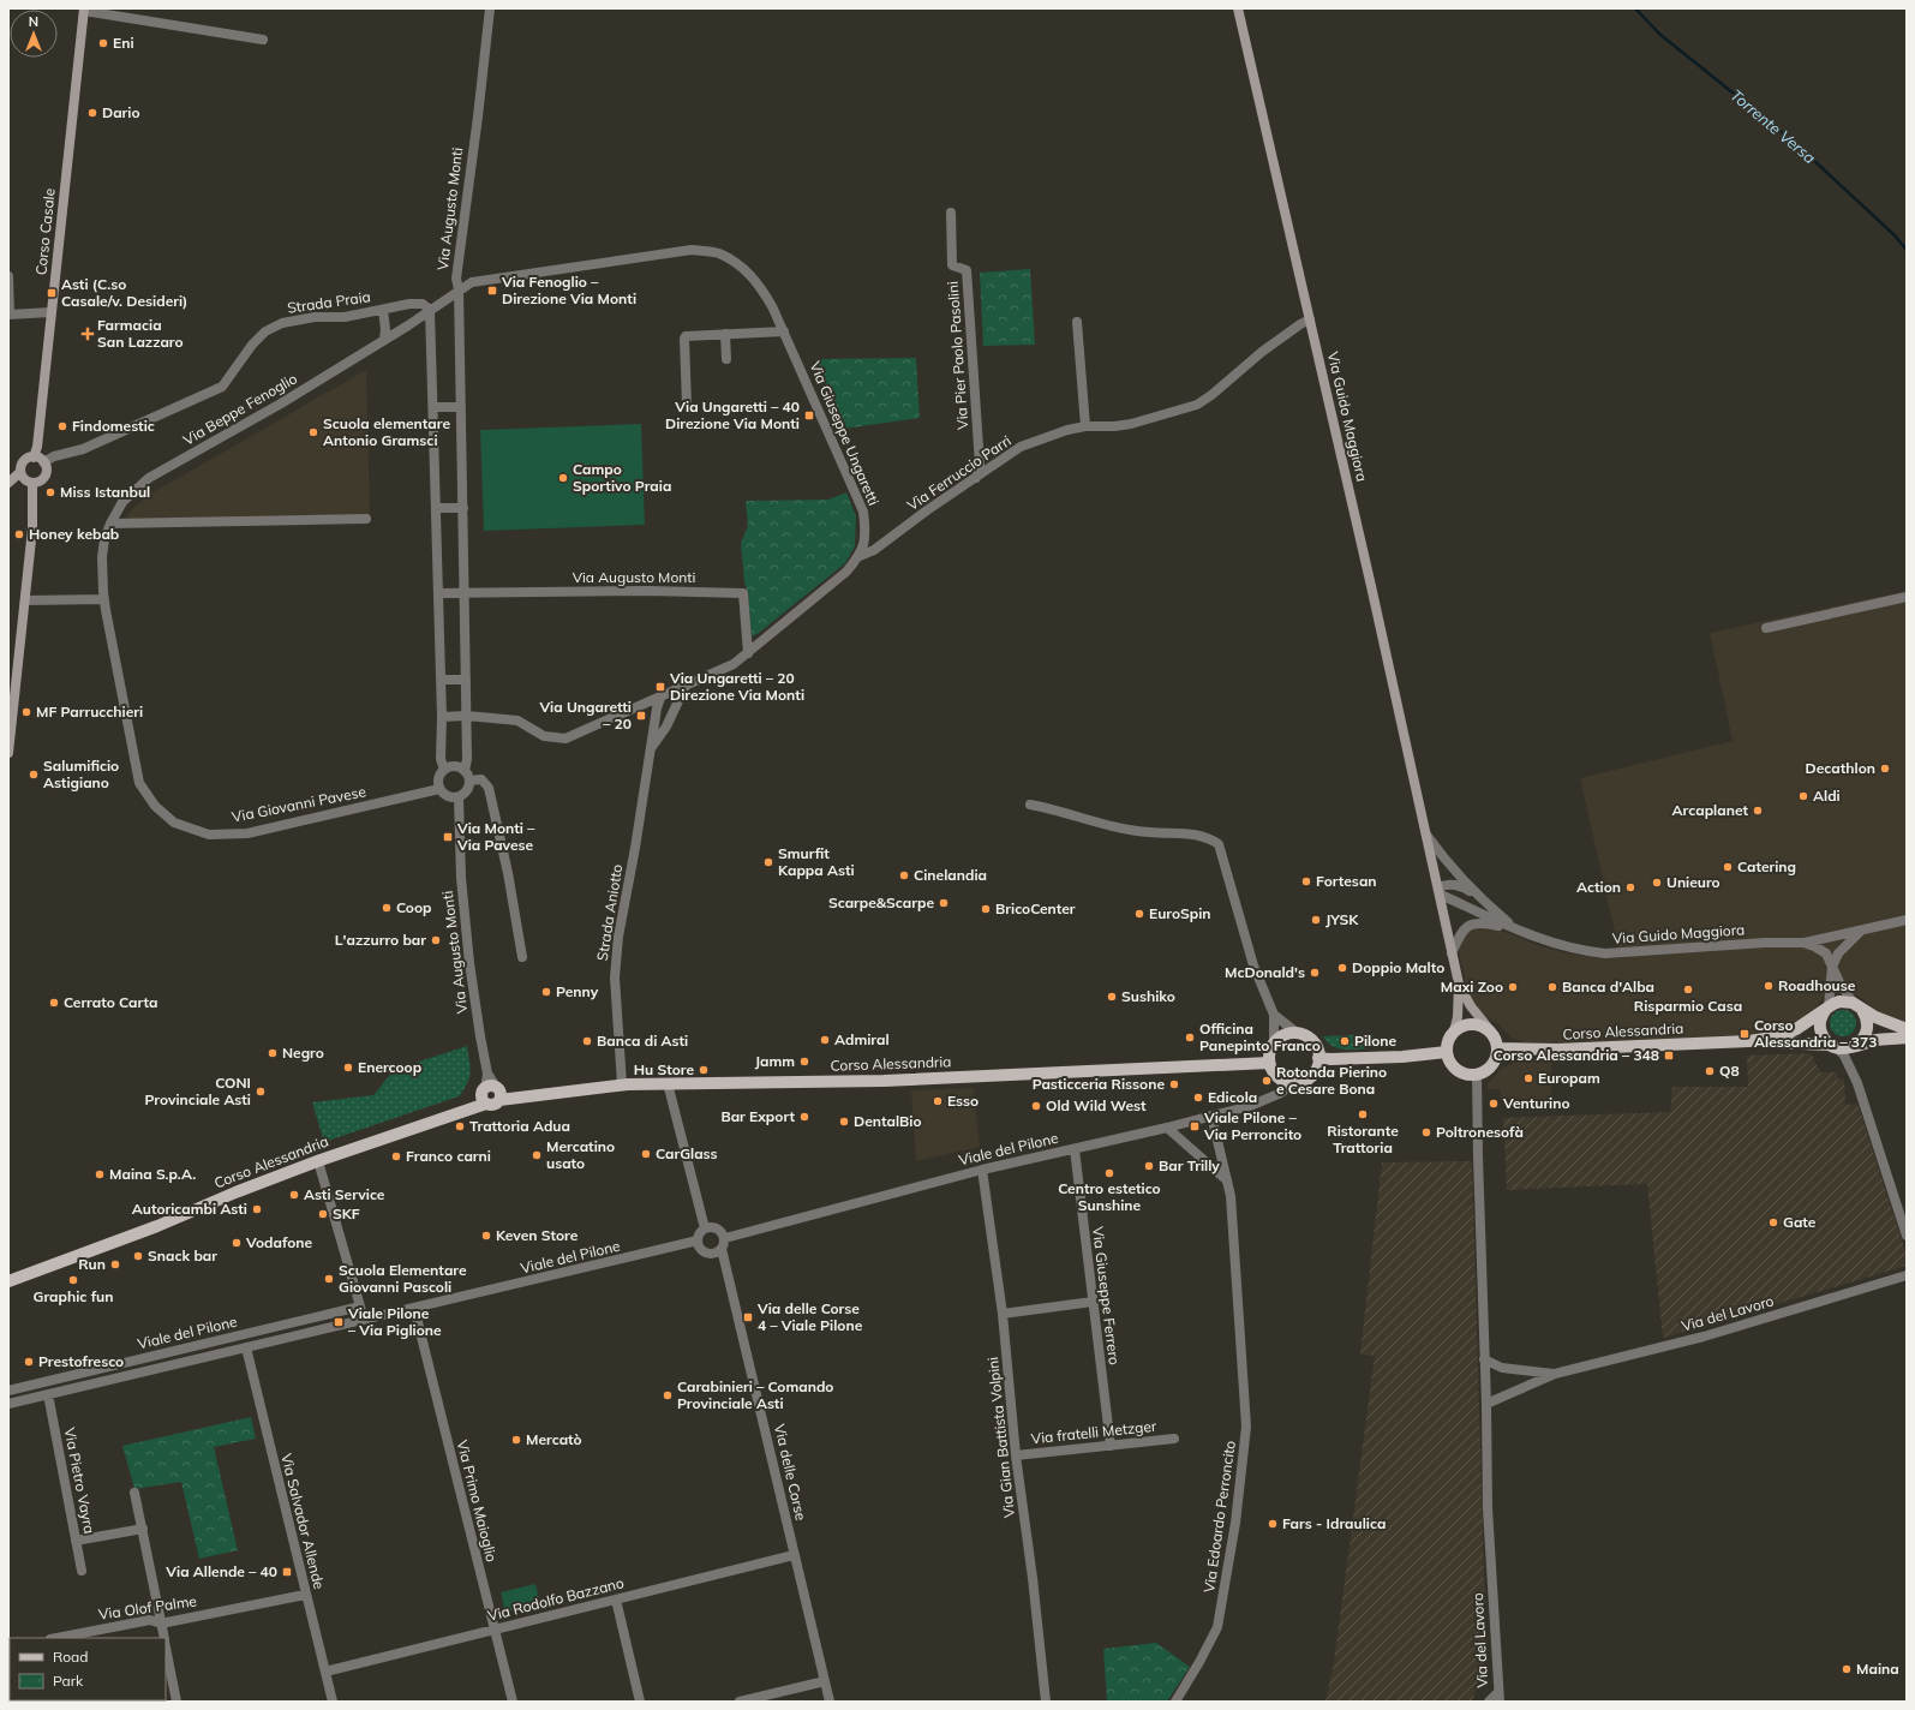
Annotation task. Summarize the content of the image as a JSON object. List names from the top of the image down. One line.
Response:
{"streets":{"main road":["Corso Alessandria"],"street":["Via Augusto Monti","Corso Casale","Strada Praia","Via Pier Paolo Pasolini","Via Beppe Fenoglio","Via Guido Maggiora","Via Giuseppe Ungaretti","Via Ferruccio Parri","Via Giovanni Pavese","Strada Aniotto","Viale del Pilone","Via Giuseppe Ferrero","Via del Lavoro","Via fratelli Metzger","Via Gian Battista Volpini","Via delle Corse","Via Pietro Vayra","Via Primo Maioglio","Via Edoardo Perroncito","Via Salvador Allende","Via Rodolfo Bazzano","Via Olof Palme"]},"crossings":[["Via Augusto Monti","Via Beppe Fenoglio"],["Via Augusto Monti","Via Giuseppe Ungaretti"],["Via Augusto Monti","Via Giovanni Pavese"],["Via Augusto Monti","Corso Alessandria"],["Corso Casale","Strada Praia"],["Strada Praia","Via Beppe Fenoglio"],["Via Pier Paolo Pasolini","Via Ferruccio Parri"],["Via Beppe Fenoglio","Via Giuseppe Ungaretti"],["Via Beppe Fenoglio","Via Giovanni Pavese"],["Via Guido Maggiora","Via Ferruccio Parri"],["Via Guido Maggiora","Corso Alessandria"],["Via Guido Maggiora","Via del Lavoro"],["Via Giuseppe Ungaretti","Via Ferruccio Parri"],["Via Giuseppe Ungaretti","Strada Aniotto"],["Strada Aniotto","Corso Alessandria"],["Corso Alessandria","Viale del Pilone"],["Corso Alessandria","Via del Lavoro"],["Viale del Pilone","Via Giuseppe Ferrero"],["Viale del Pilone","Via Gian Battista Volpini"],["Viale del Pilone","Via delle Corse"],["Viale del Pilone","Via Pietro Vayra"],["Viale del Pilone","Via Primo Maioglio"],["Viale del Pilone","Via Edoardo Perroncito"],["Viale del Pilone","Via Salvador Allende"],["Via Giuseppe Ferrero","Via fratelli Metzger"],["Via fratelli Metzger","Via Gian Battista Volpini"],["Via delle Corse","Via Rodolfo Bazzano"],["Via Primo Maioglio","Via Rodolfo Bazzano"],["Via Salvador Allende","Via Rodolfo Bazzano"],["Via Salvador Allende","Via Olof Palme"]],"water":["Torrente Versa"],"places":{"other":["Eni","Dario","Findomestic","Scuola elementare Antonio Gramsci","Campo Sportivo Praia","Miss Istanbul","Honey kebab","MF Parrucchieri","Decathlon","Salumificio Astigiano","Aldi","Arcaplanet","Smurfit Kappa Asti","Catering","Cinelandia","Fortesan","Unieuro","Action","Scarpe&Scarpe","Coop","BricoCenter","EuroSpin","JYSK","L'azzurro bar","Doppio Malto","McDonald's","Roadhouse","Maxi Zoo","Banca d'Alba","Risparmio Casa","Penny","Sushiko","Cerrato Carta","Officina Panepinto Franco","Admiral","Banca di Asti","Pilone","Negro","Jamm","Enercoop","Hu Store","Q8","Europam","Rotonda Pierino e Cesare Bona","Pasticceria Rissone","CONI Provinciale Asti","Edicola","Esso","Venturino","Old Wild West","Ristorante Trattoria","Bar Export","DentalBio","Trattoria Adua","Poltronesofà","CarGlass","Mercatino usato","Franco carni","Bar Trilly","Centro estetico Sunshine","Maina S.p.A.","Asti Service","Autoricambi Asti","SKF","Gate","Keven Store","Vodafone","Snack bar","Run","Scuola Elementare Giovanni Pascoli","Graphic fun","Prestofresco","Carabinieri – Comando Provinciale Asti","Mercatò","Fars - Idraulica","Maina"],"transit":["Via Fenoglio – Direzione Via Monti","Asti (C.so Casale/v. Desideri)","Via Ungaretti – 40 Direzione Via Monti","Via Ungaretti – 20 Direzione Via Monti","Via Ungaretti – 20","Via Monti – Via Pavese","Corso Alessandria – 373","Corso Alessandria – 348","Viale Pilone – Via Perroncito","Via delle Corse 4 – Viale Pilone","Viale Pilone – Via Piglione","Via Allende – 40"],"health":["Farmacia San Lazzaro"]},"legend":["Road","Park"],"north":"top"}
